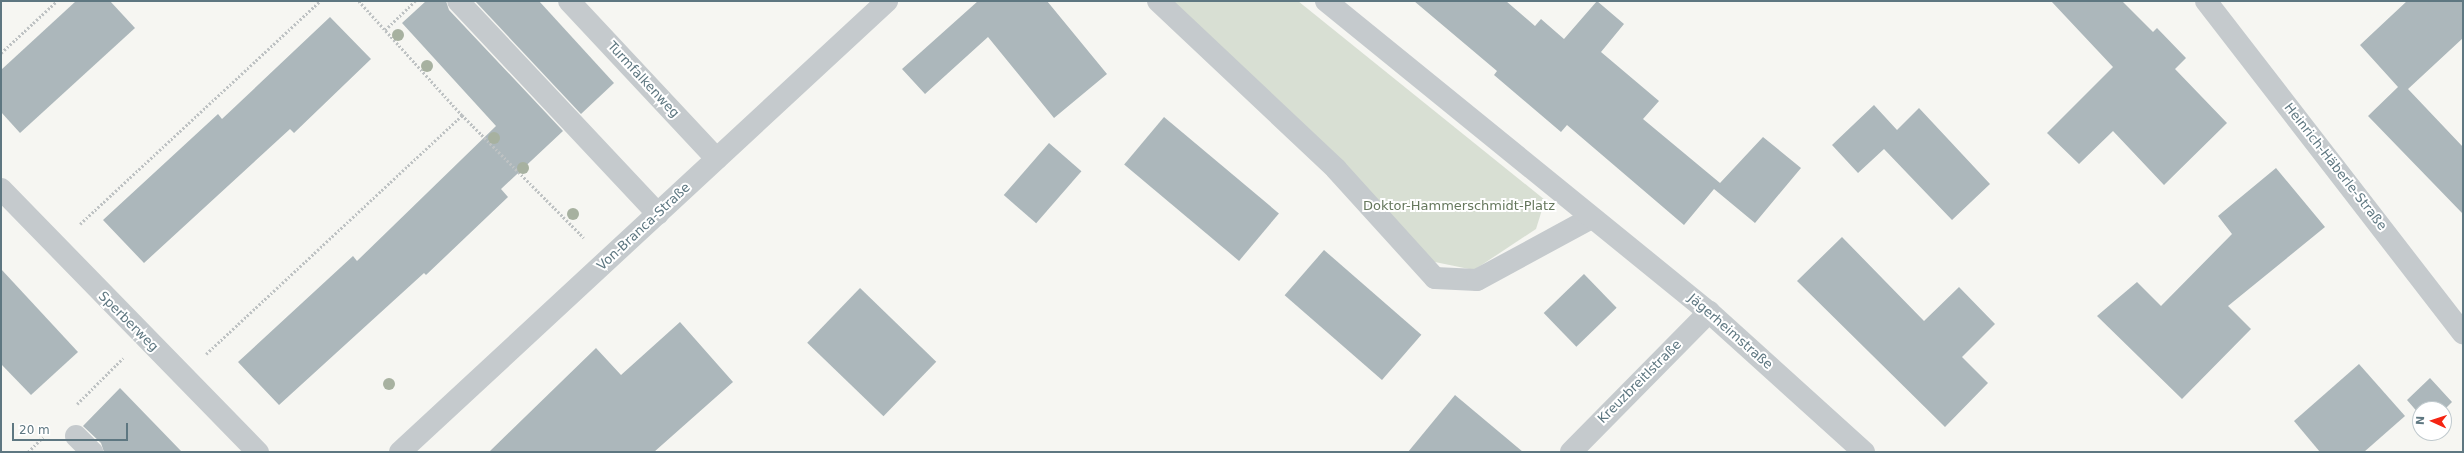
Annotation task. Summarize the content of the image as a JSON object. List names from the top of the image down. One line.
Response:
{"streets":{"street":["Turmfalkenweg","Heinrich-Häberle-Straße","Von-Branca-Straße","Sperberweg","Jägerheimstraße","Kreuzbreitlstraße"]},"crossings":[["Turmfalkenweg","Von-Branca-Straße"],["Jägerheimstraße","Kreuzbreitlstraße"]],"parks":["Doktor-Hammerschmidt-Platz"],"scale_bar":"20 m","north":"left"}
